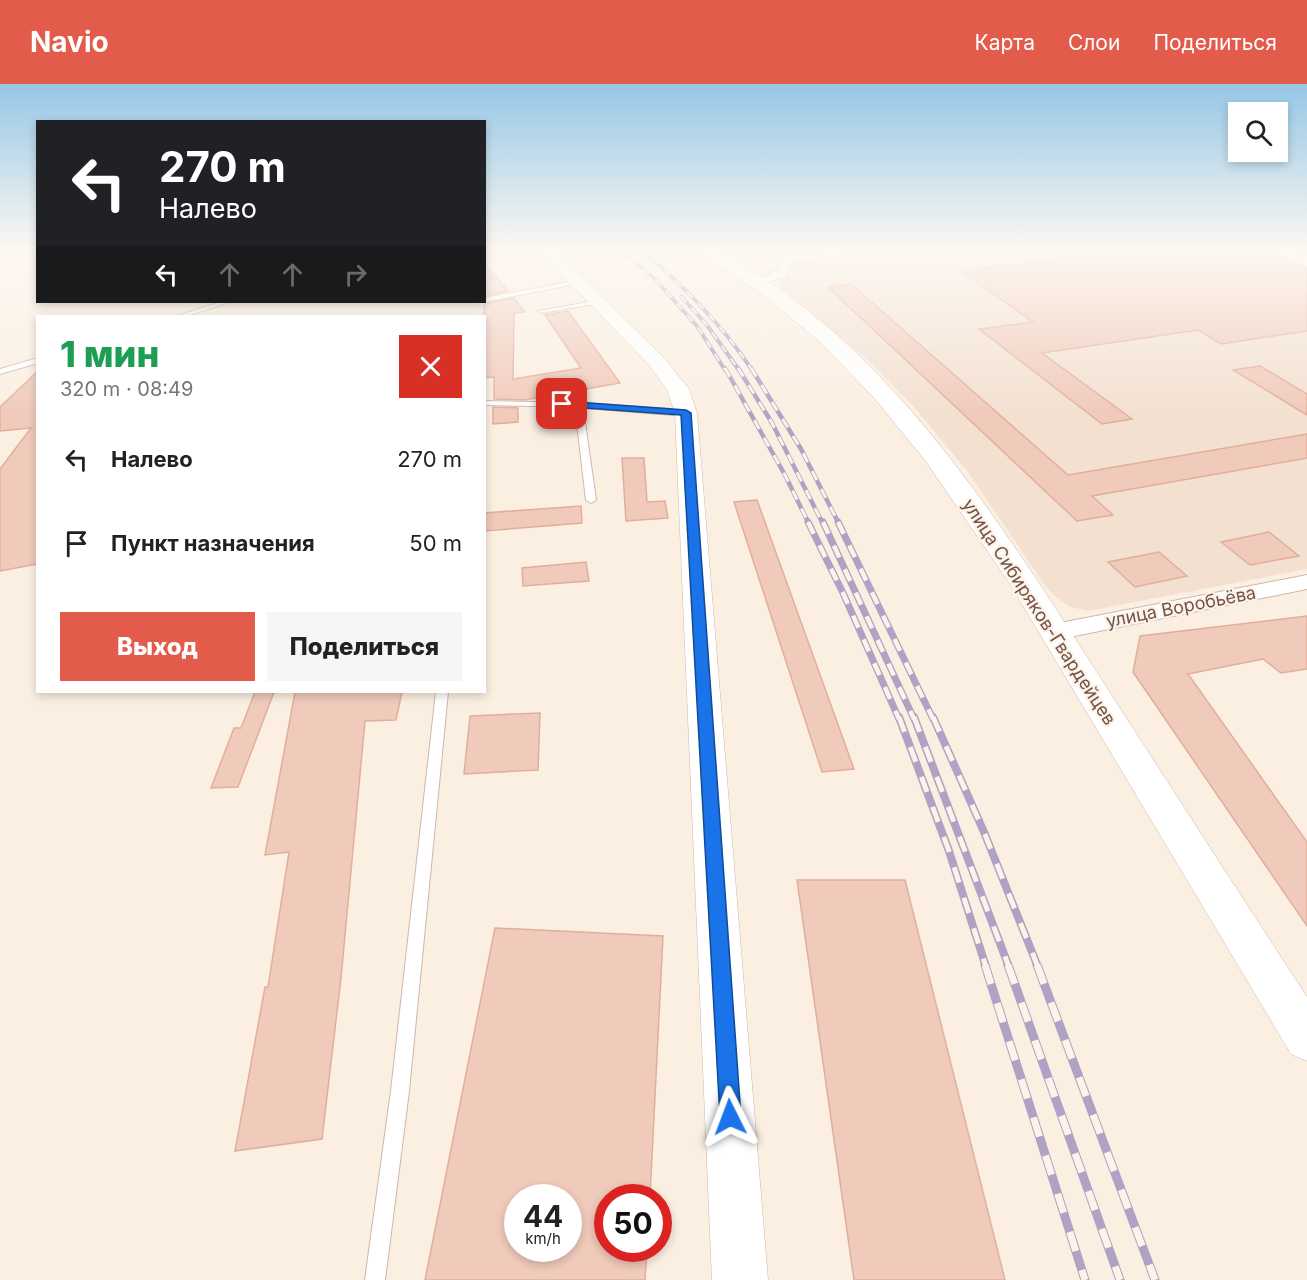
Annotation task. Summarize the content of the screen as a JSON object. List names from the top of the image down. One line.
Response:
{"streets":{"street":["улица Воробьёва","улица Сибиряков-Гвардейцев"]},"crossings":[["улица Воробьёва","улица Сибиряков-Гвардейцев"]],"page":{"header":"Navio","nav":["Карта","Слои","Поделиться"],"turn":["270 m","Налево"],"heading":["1 мин","320 m · 08:49"],"list":[{"name":"Налево","value":"270 m"},{"name":"Пункт назначения","value":"50 m"}],"buttons":["Выход","Поделиться"],"speed":"44 km/h","limit":"50"}}
